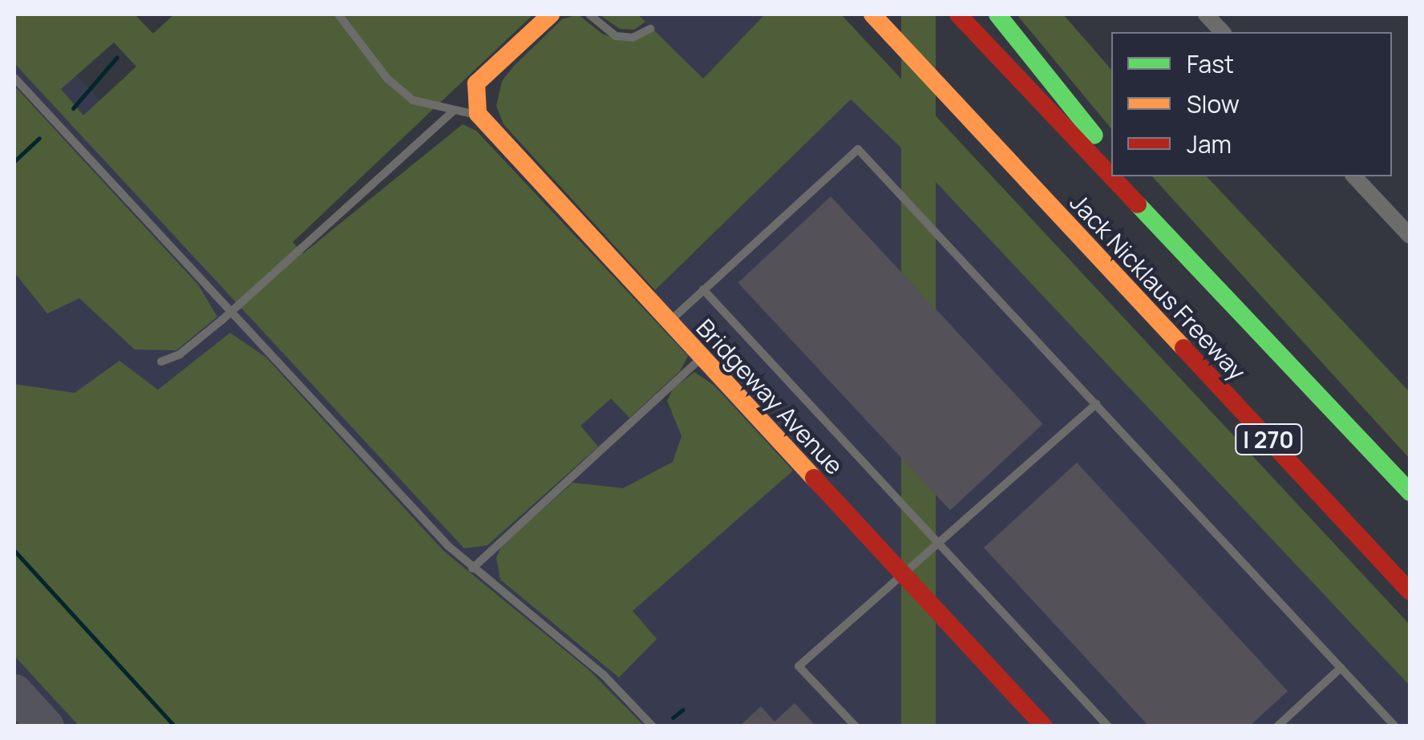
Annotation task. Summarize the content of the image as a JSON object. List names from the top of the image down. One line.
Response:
{"streets":{"main road":["Jack Nicklaus Freeway","Bridgeway Avenue","I 270"]},"legend":["Fast","Slow","Jam"]}
